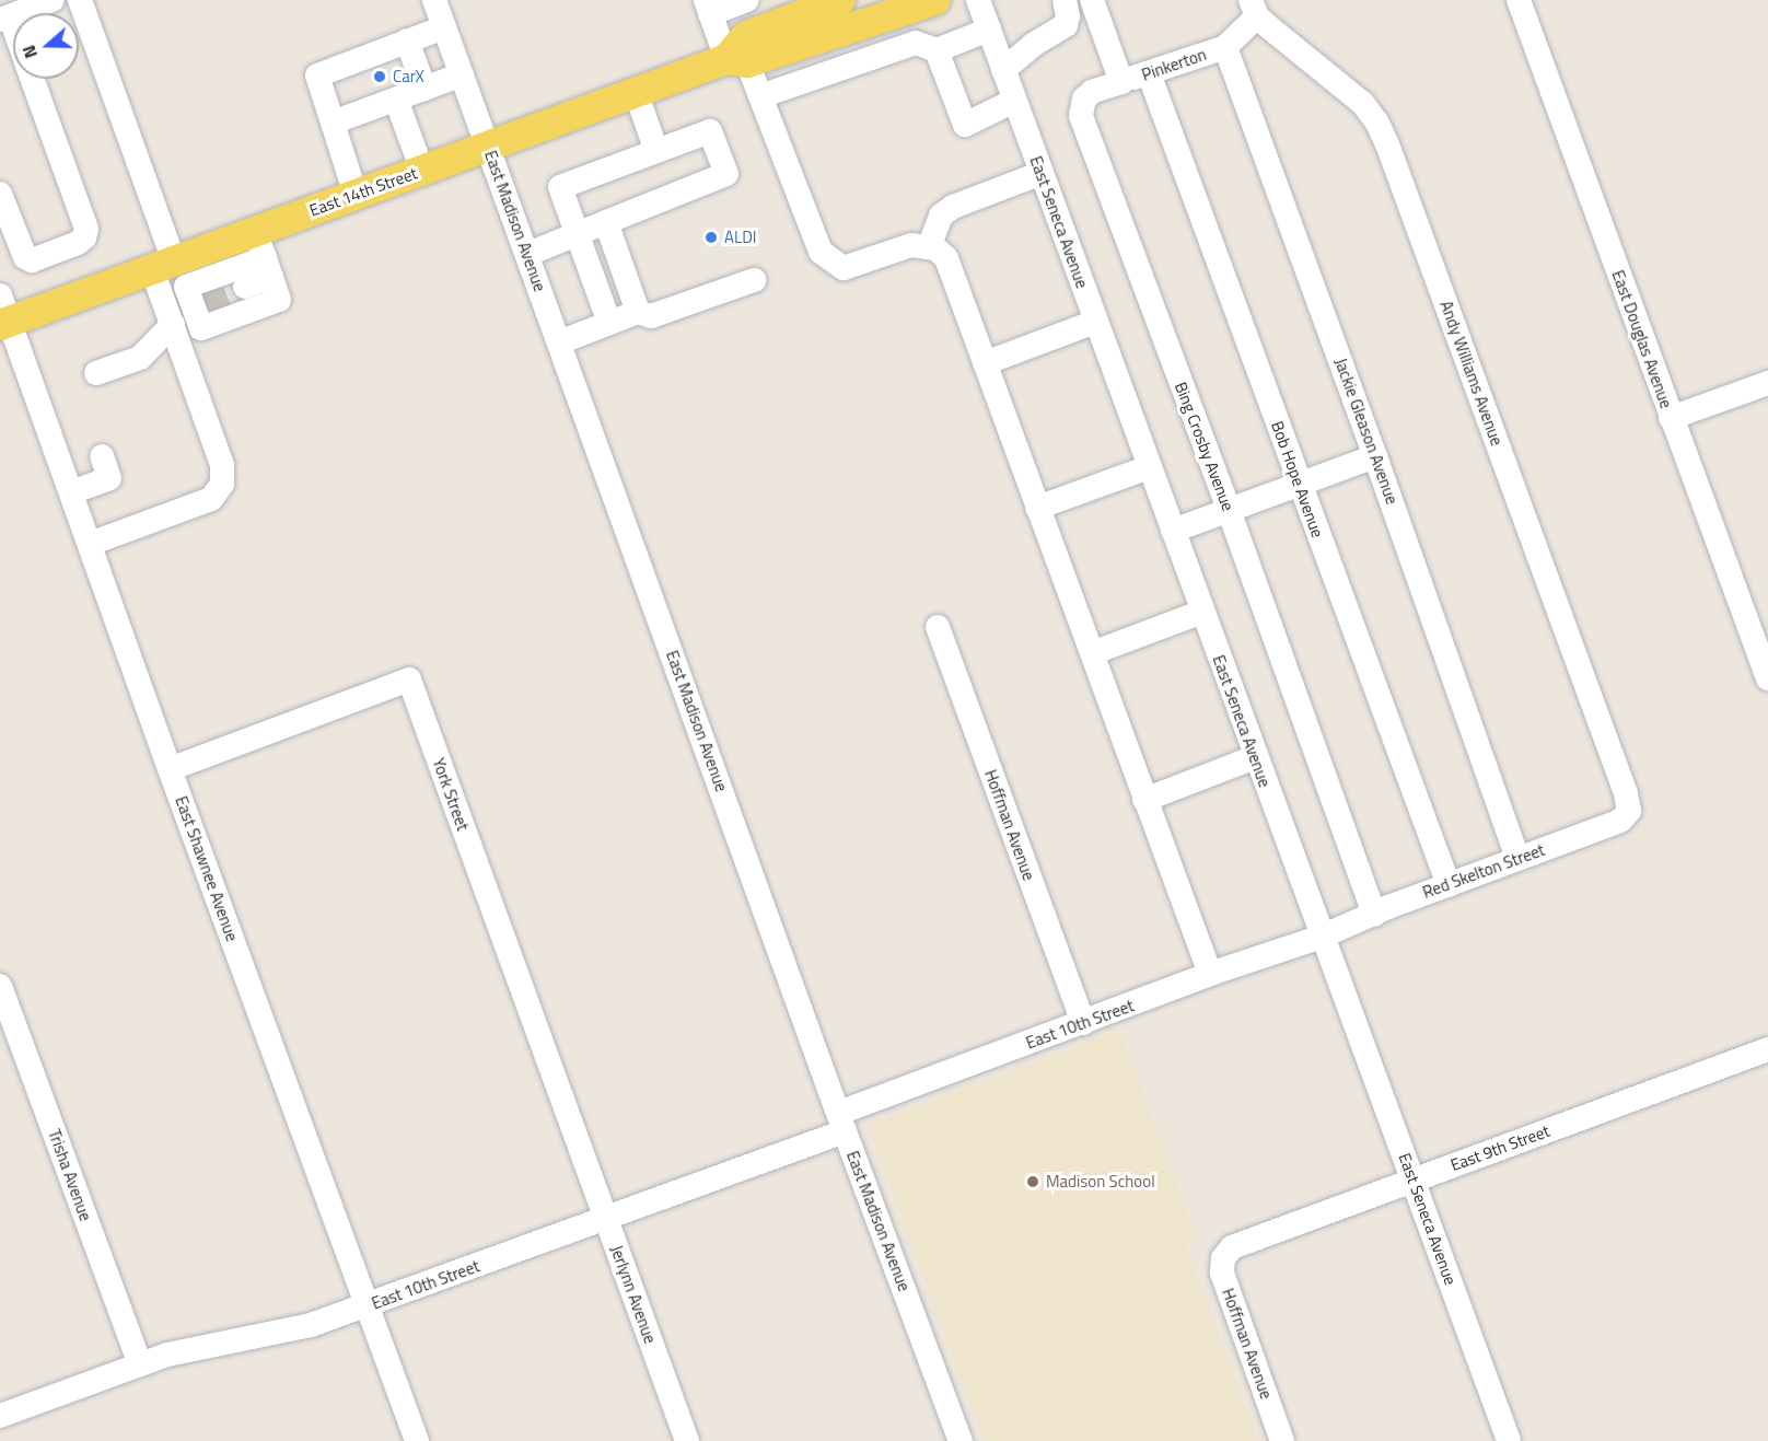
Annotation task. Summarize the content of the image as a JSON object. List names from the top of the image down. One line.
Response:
{"streets":{"main road":["East 14th Street"],"street":["Pinkerton","East Madison Avenue","East Seneca Avenue","East Douglas Avenue","Andy Williams Avenue","Jackie Gleason Avenue","Bing Crosby Avenue","Bob Hope Avenue","York Street","Hoffman Avenue","East Shawnee Avenue","Red Skelton Street","East 10th Street","East 9th Street","Trisha Avenue","Jerlynn Avenue"]},"crossings":[["Pinkerton","Jackie Gleason Avenue"],["Pinkerton","Bing Crosby Avenue"],["Pinkerton","Bob Hope Avenue"],["East 14th Street","East Madison Avenue"],["East 14th Street","East Shawnee Avenue"],["East Madison Avenue","East 10th Street"],["East Seneca Avenue","Red Skelton Street"],["East Seneca Avenue","East 10th Street"],["East Seneca Avenue","East 9th Street"],["Andy Williams Avenue","Red Skelton Street"],["Jackie Gleason Avenue","Red Skelton Street"],["Bing Crosby Avenue","Red Skelton Street"],["Bob Hope Avenue","Red Skelton Street"],["York Street","East Shawnee Avenue"],["York Street","Jerlynn Avenue"],["Hoffman Avenue","East 10th Street"],["Hoffman Avenue","East 9th Street"],["East Shawnee Avenue","East 10th Street"],["Red Skelton Street","East 10th Street"],["East 10th Street","Trisha Avenue"],["East 10th Street","Jerlynn Avenue"]],"places":["CarX","ALDI","Madison School"],"north":"left"}
